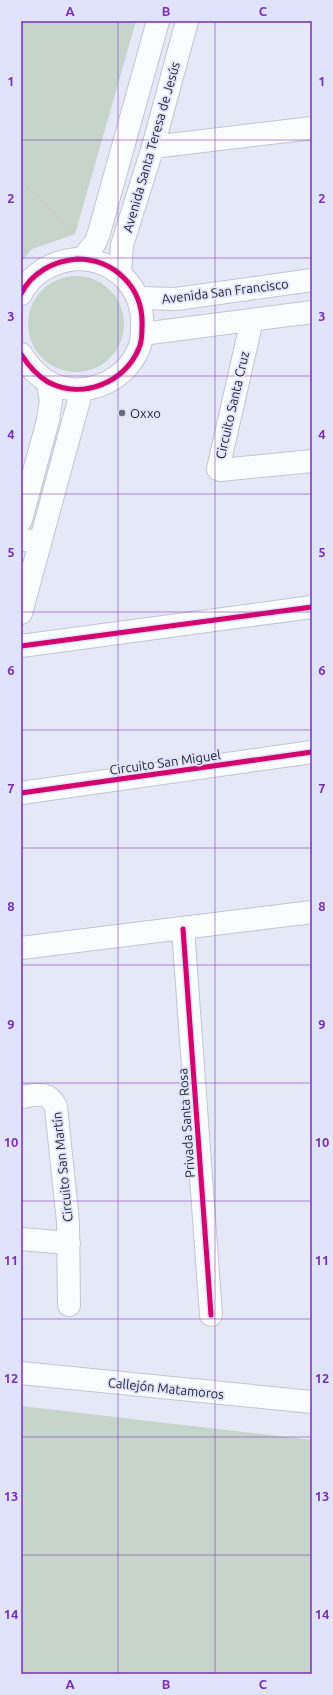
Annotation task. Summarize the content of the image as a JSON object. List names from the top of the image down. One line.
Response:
{"streets":{"street":["Avenida Santa Teresa de Jesús","Avenida San Francisco","Circuito Santa Cruz","Circuito San Miguel","Privada Santa Rosa","Circuito San Martín","Callejón Matamoros"]},"places":["Oxxo"],"grid":{"columns":["A","B","C"],"rows":["1","2","3","4","5","6","7","8","9","10","11","12","13","14"]}}
